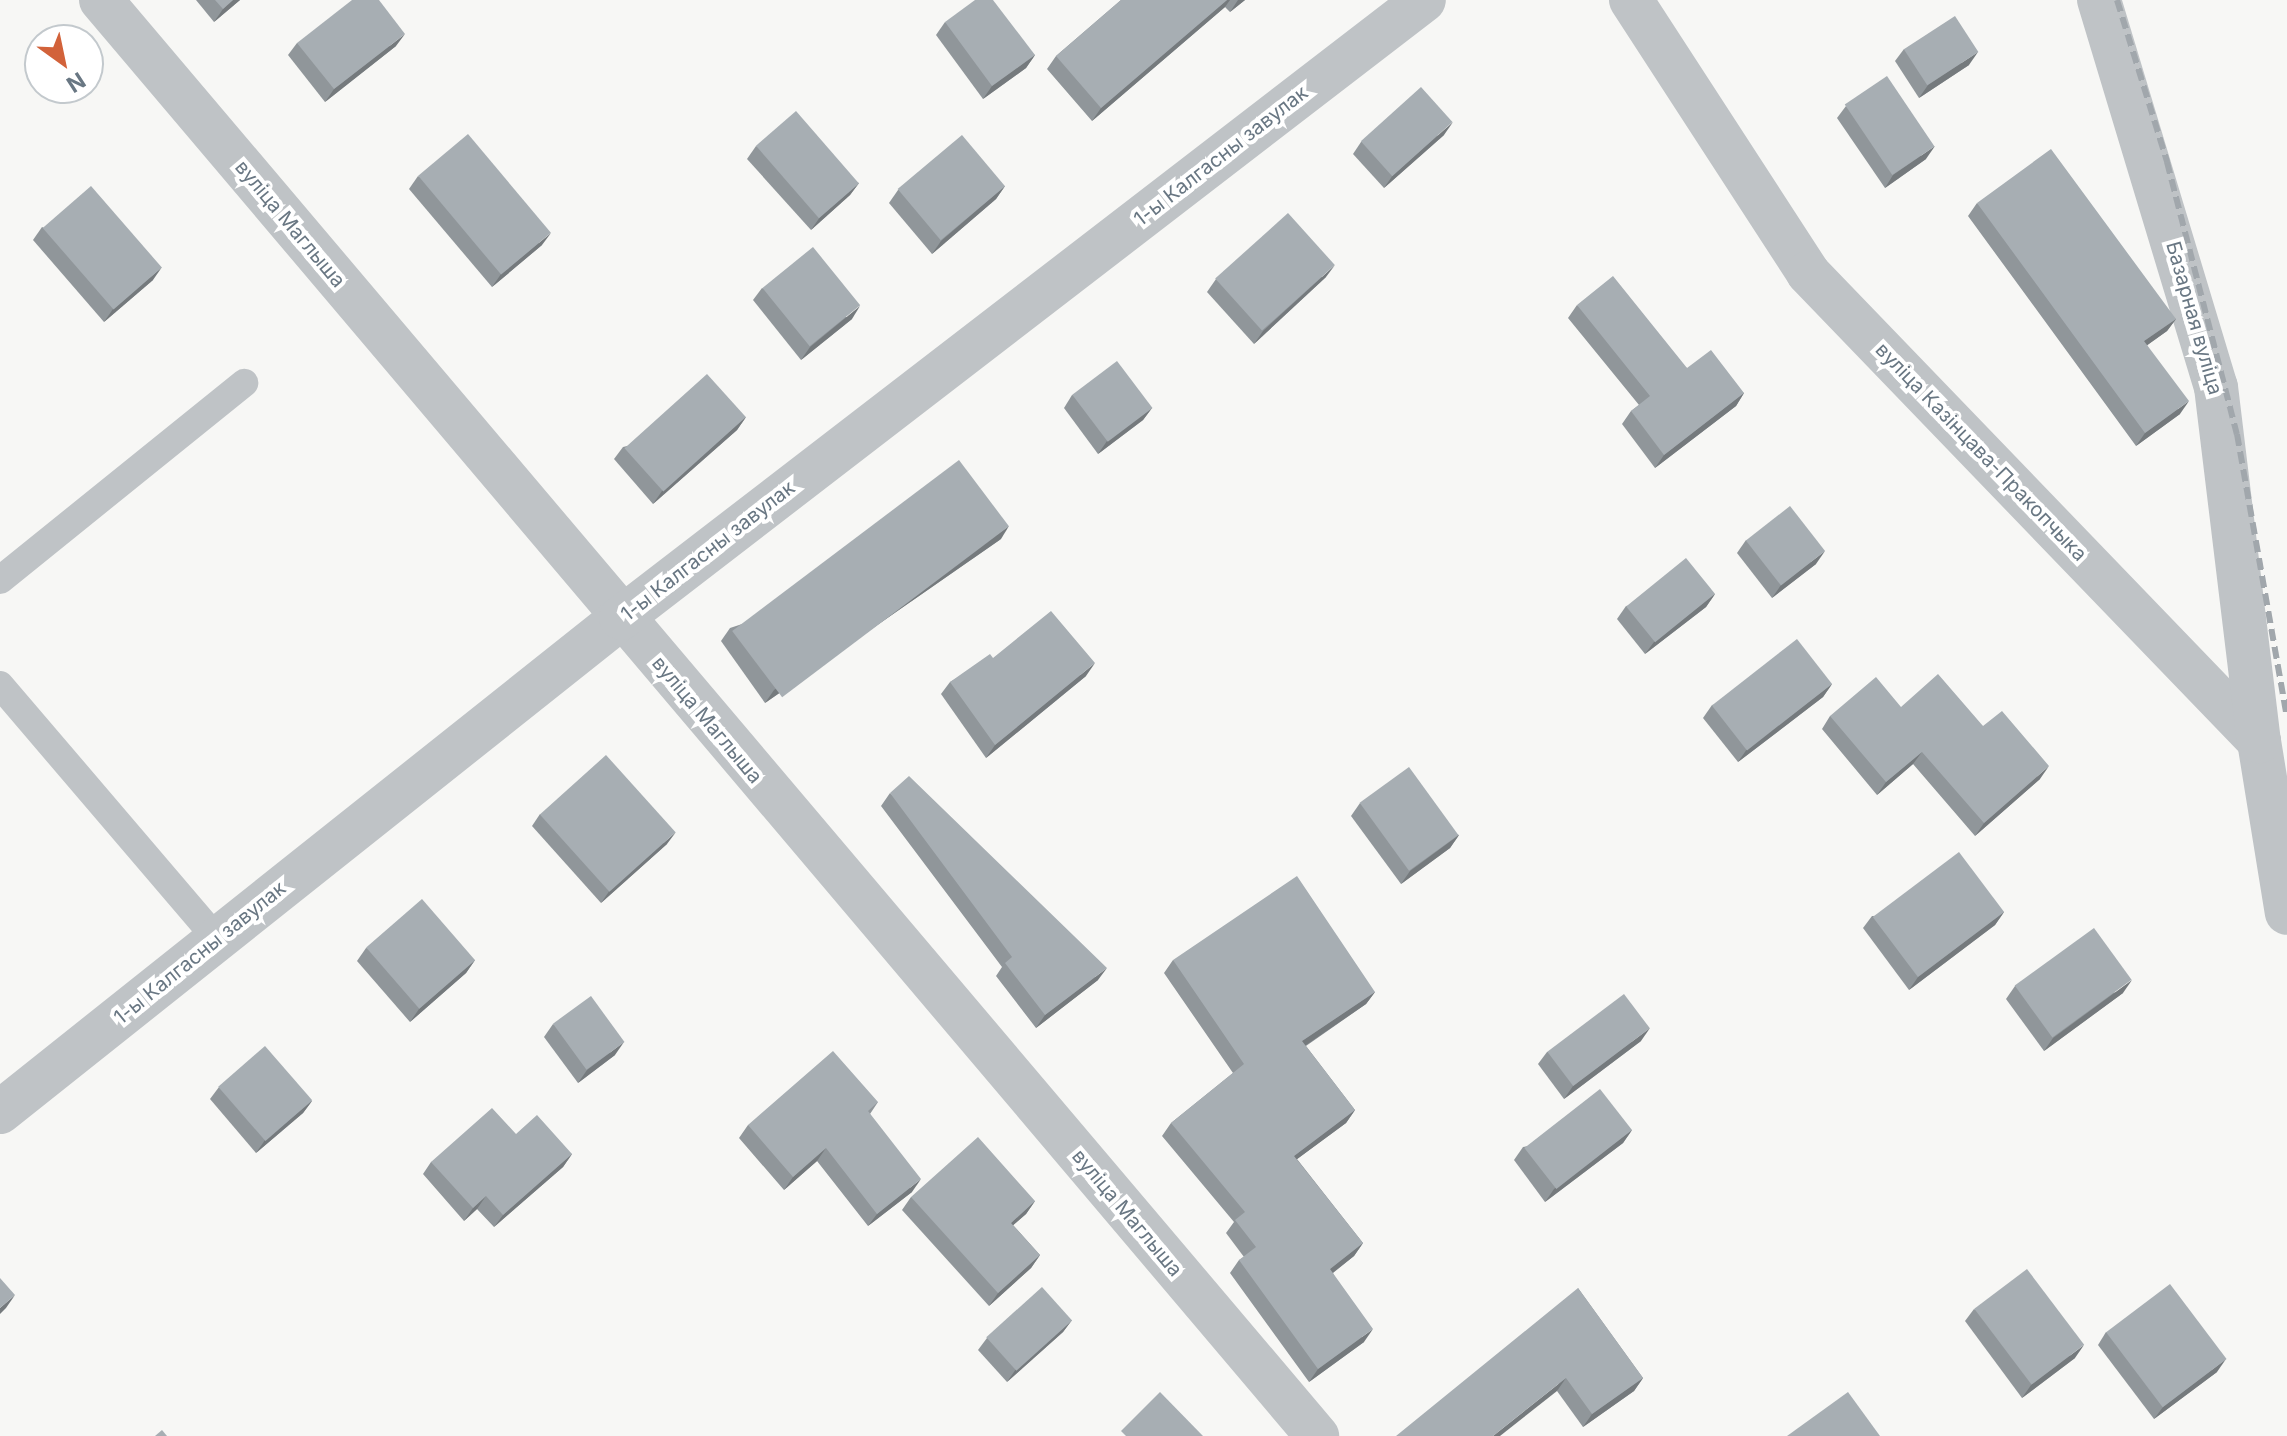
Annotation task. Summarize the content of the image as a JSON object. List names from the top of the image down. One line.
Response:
{"streets":{"street":["1-ы Калгасны завулак","вуліца Маглыша","Базарная вуліца","вуліца Казінцава-Пракопчыка"]},"crossings":[["1-ы Калгасны завулак","вуліца Маглыша"],["Базарная вуліца","вуліца Казінцава-Пракопчыка"]],"north":"bottom right"}
